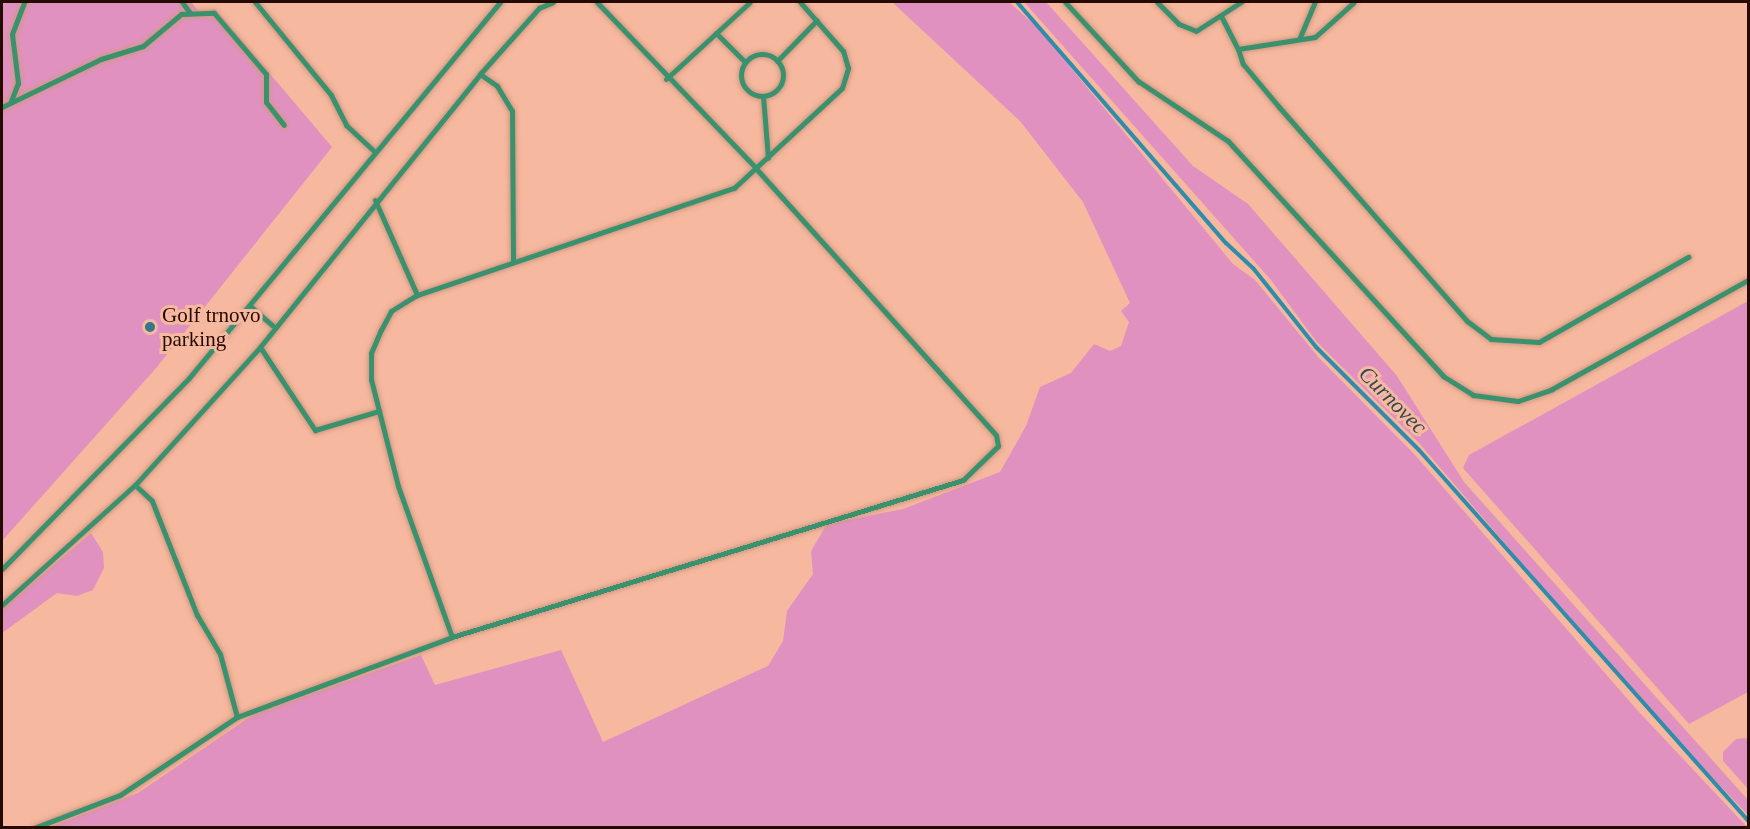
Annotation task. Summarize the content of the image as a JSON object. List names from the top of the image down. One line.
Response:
{"water":["Curnovec"],"places":["Golf trnovo parking"]}
